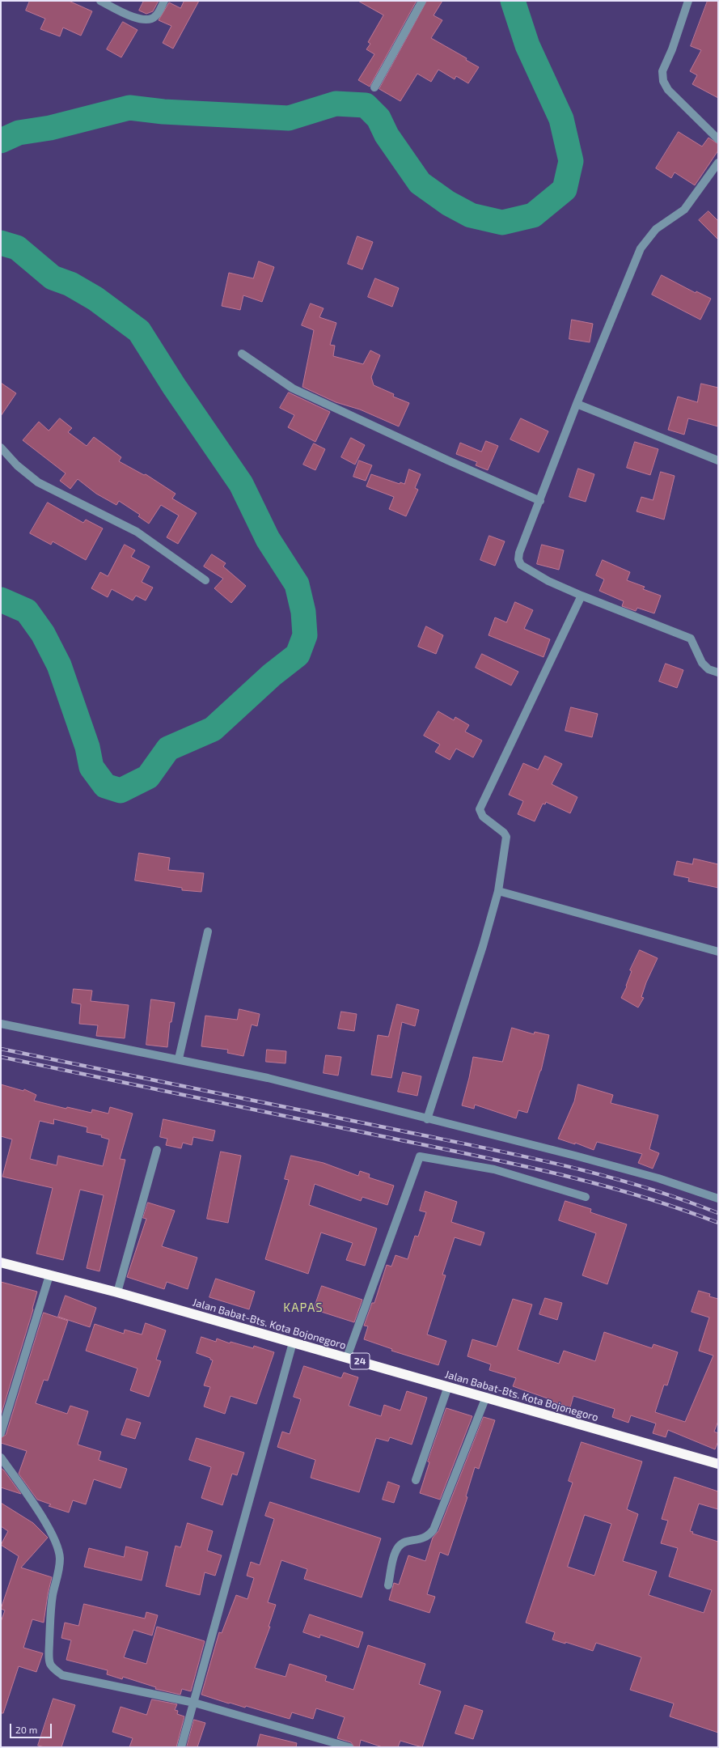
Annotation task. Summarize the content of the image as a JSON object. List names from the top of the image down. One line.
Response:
{"streets":{"highway":["Jalan Babat-Bts. Kota Bojonegoro","24"]},"districts":["KAPAS"],"scale_bar":"20 m"}
